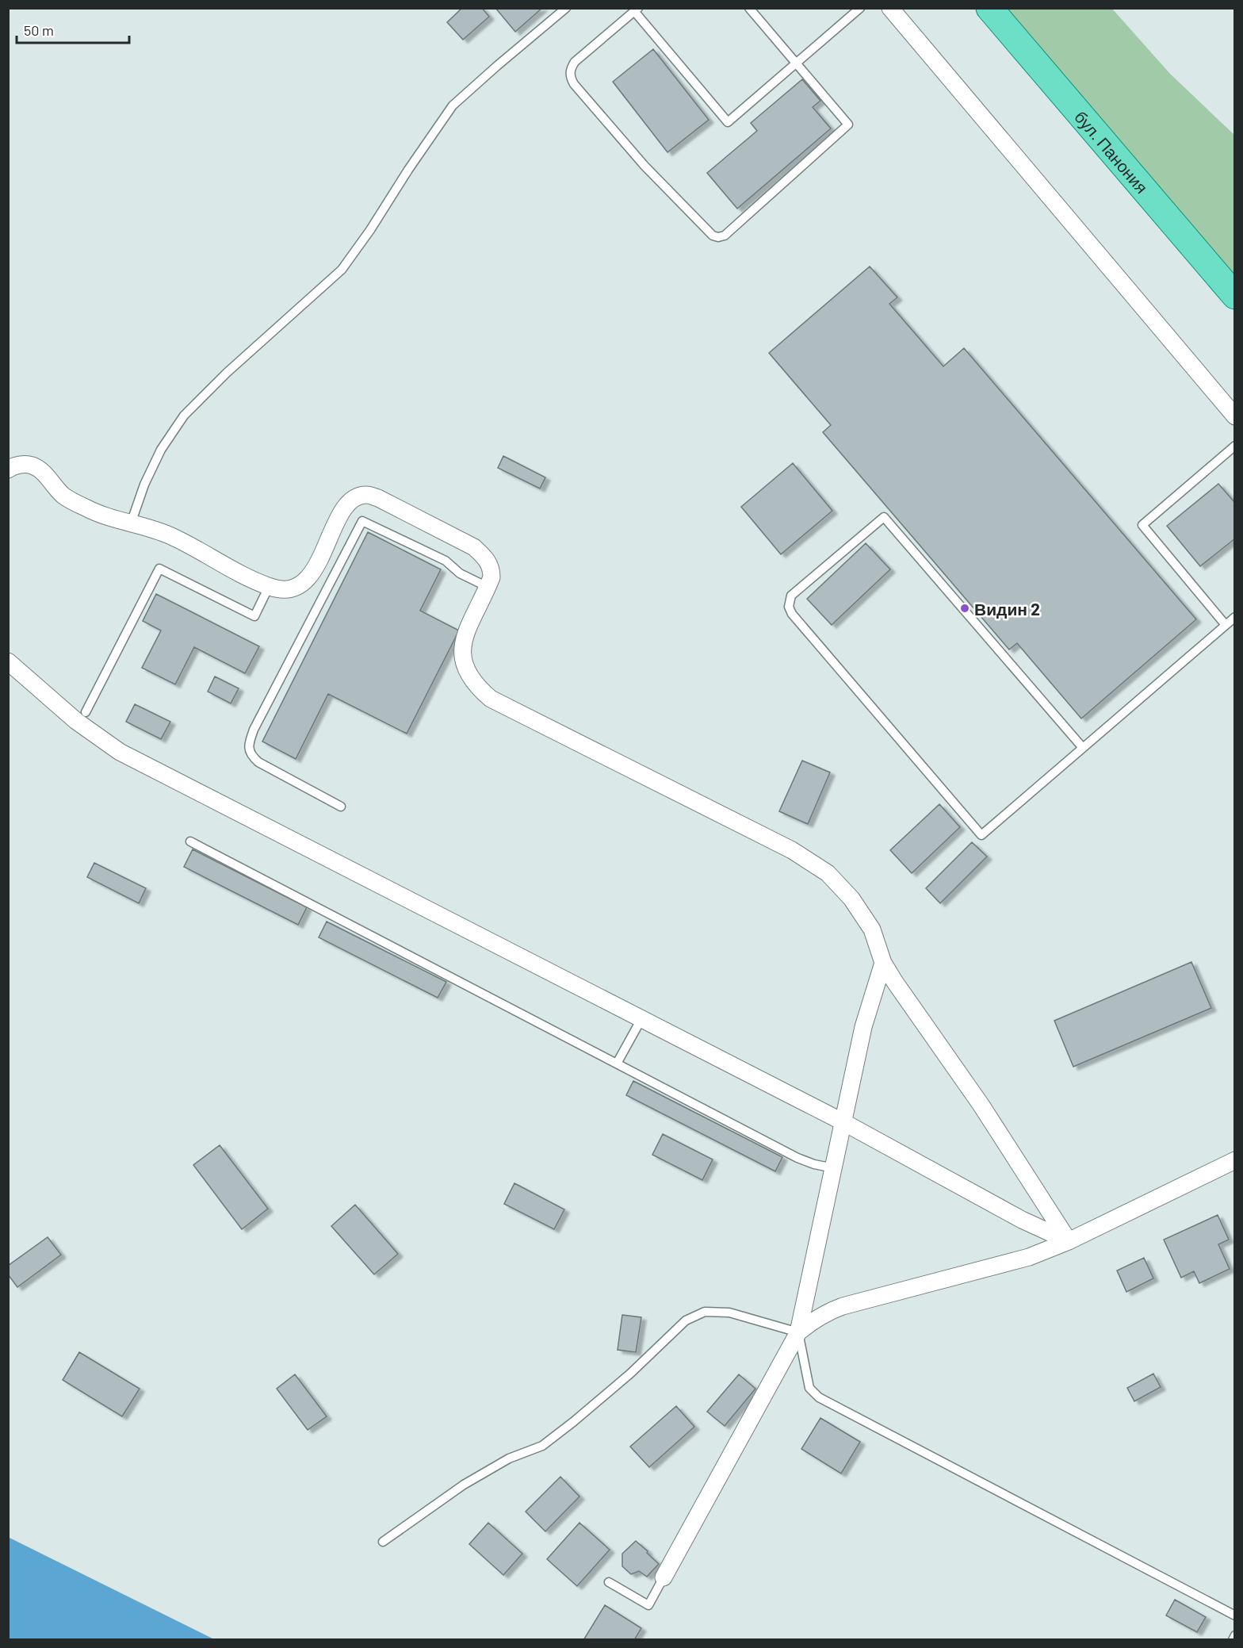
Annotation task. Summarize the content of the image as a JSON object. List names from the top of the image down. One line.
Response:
{"streets":{"main road":["бул. Панония"]},"places":["Видин 2"],"scale_bar":"50 m"}
